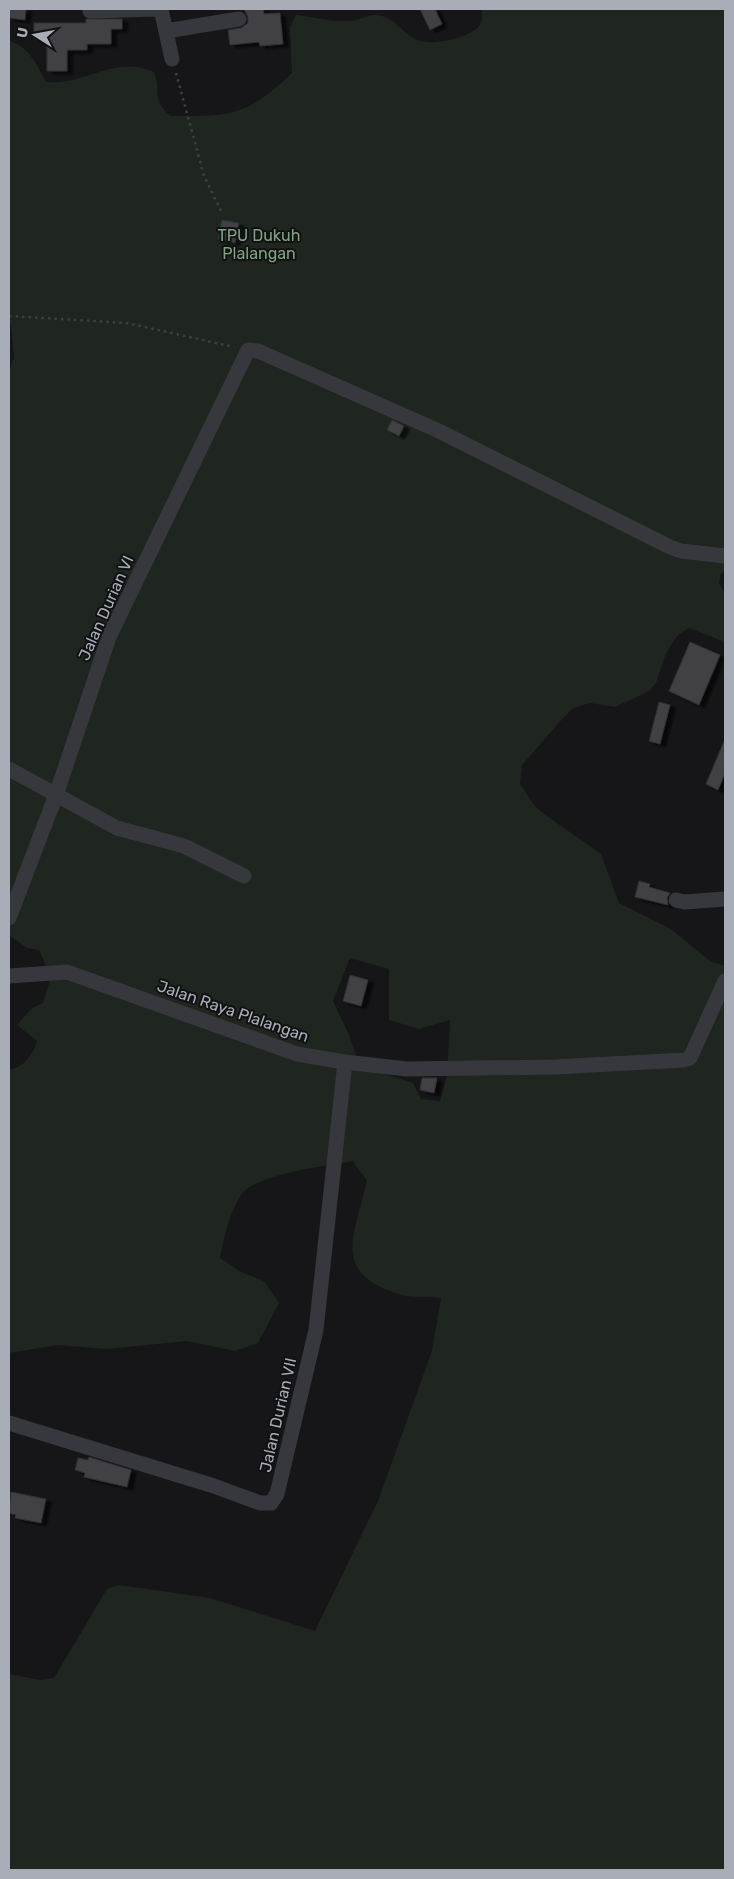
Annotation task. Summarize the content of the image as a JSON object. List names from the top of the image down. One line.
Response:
{"streets":{"street":["Jalan Durian VI","Jalan Raya Plalangan","Jalan Durian VII"]},"crossings":[["Jalan Raya Plalangan","Jalan Durian VII"]],"parks":["TPU Dukuh Plalangan"],"north":"left"}
